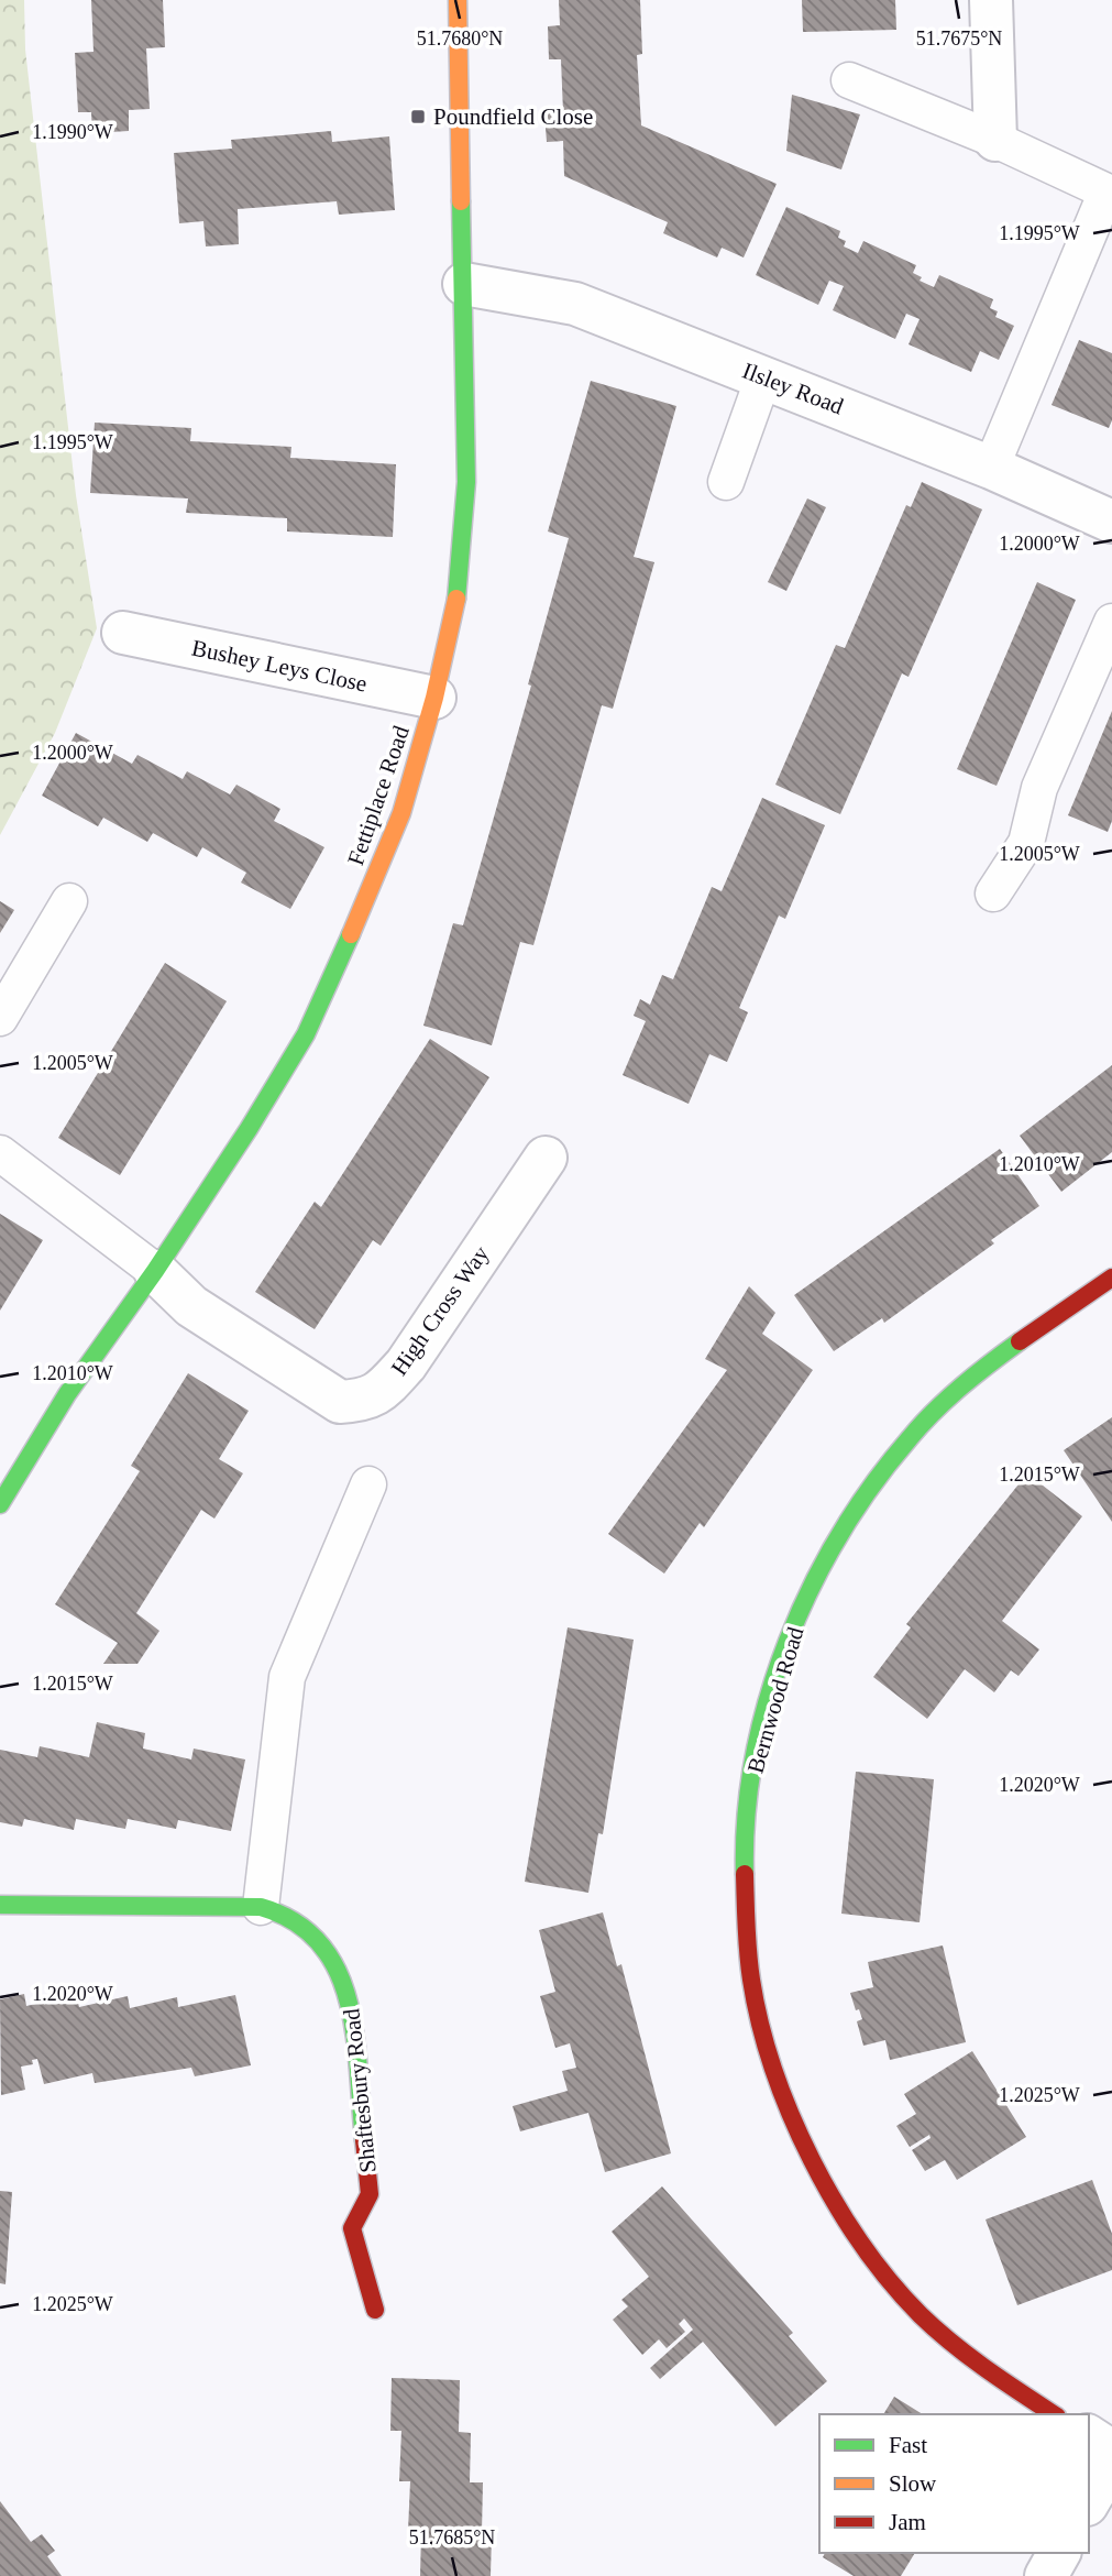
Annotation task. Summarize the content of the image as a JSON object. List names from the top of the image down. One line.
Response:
{"streets":{"street":["Ilsley Road","Bushey Leys Close","Fettiplace Road","High Cross Way","Bernwood Road","Shaftesbury Road"]},"crossings":[["Ilsley Road","Fettiplace Road"],["Bushey Leys Close","Fettiplace Road"],["Fettiplace Road","High Cross Way"]],"places":{"transit":["Poundfield Close"]},"legend":["Fast","Slow","Jam"],"coordinates":["51.7680°N","51.7675°N","1.1990°W","1.1995°W","1.2000°W","1.2005°W","1.2010°W","1.2015°W","1.2020°W","1.2025°W","51.7685°N"]}
